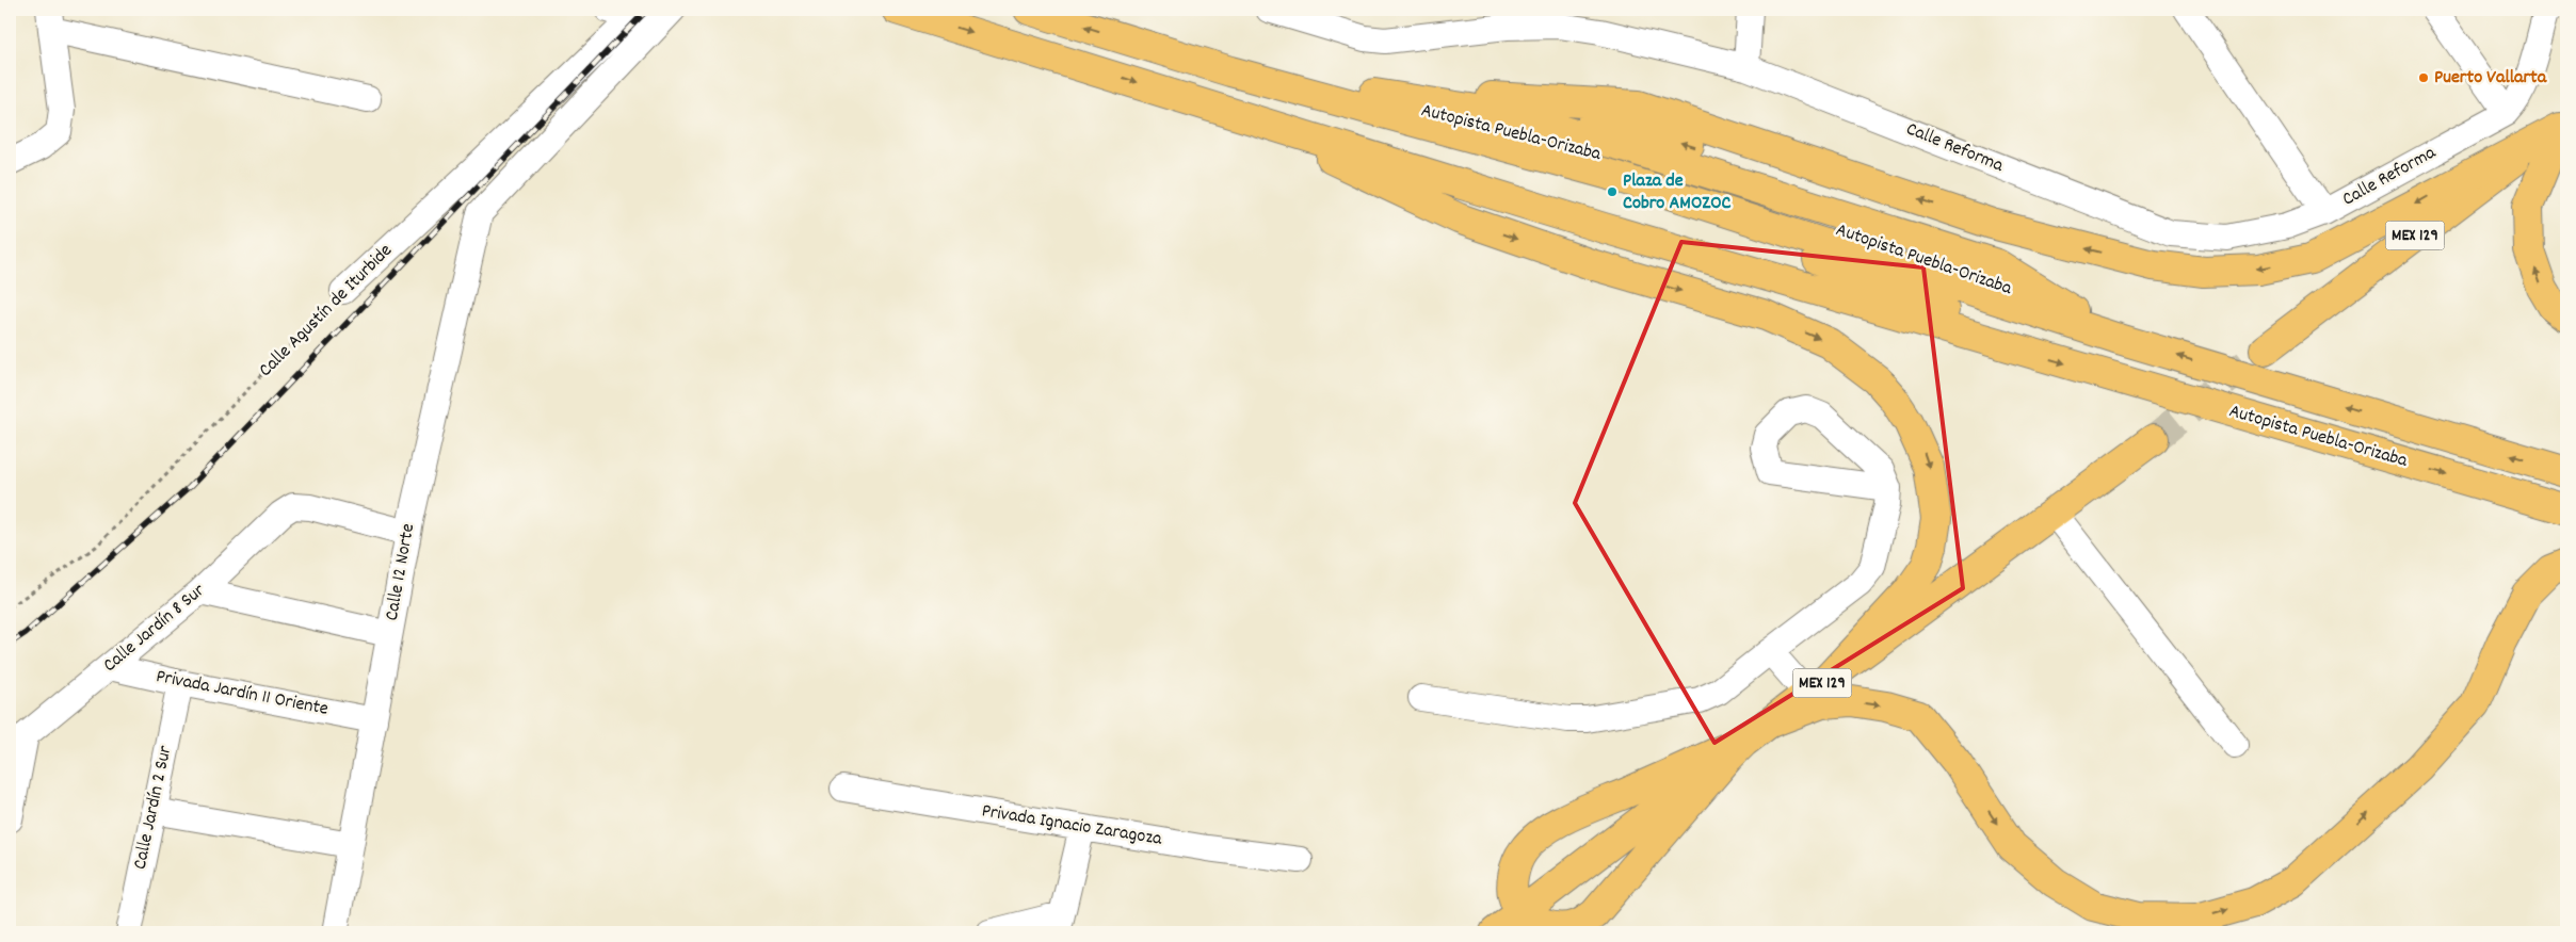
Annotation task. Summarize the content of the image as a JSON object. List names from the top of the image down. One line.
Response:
{"streets":{"main road":["Autopista Puebla-Orizaba","MEX 129"],"street":["Calle Reforma","Calle Agustín de Iturbide","Calle 12 Norte","Calle Jardín 8 Sur","Privada Jardín 11 Oriente","Calle Jardín 2 Sur","Privada Ignacio Zaragoza"]},"crossings":[["Calle 12 Norte","Calle Jardín 8 Sur"],["Calle 12 Norte","Privada Jardín 11 Oriente"],["Calle Jardín 8 Sur","Privada Jardín 11 Oriente"],["Privada Jardín 11 Oriente","Calle Jardín 2 Sur"]],"places":["Puerto Vallarta","Plaza de Cobro AMOZOC"]}
